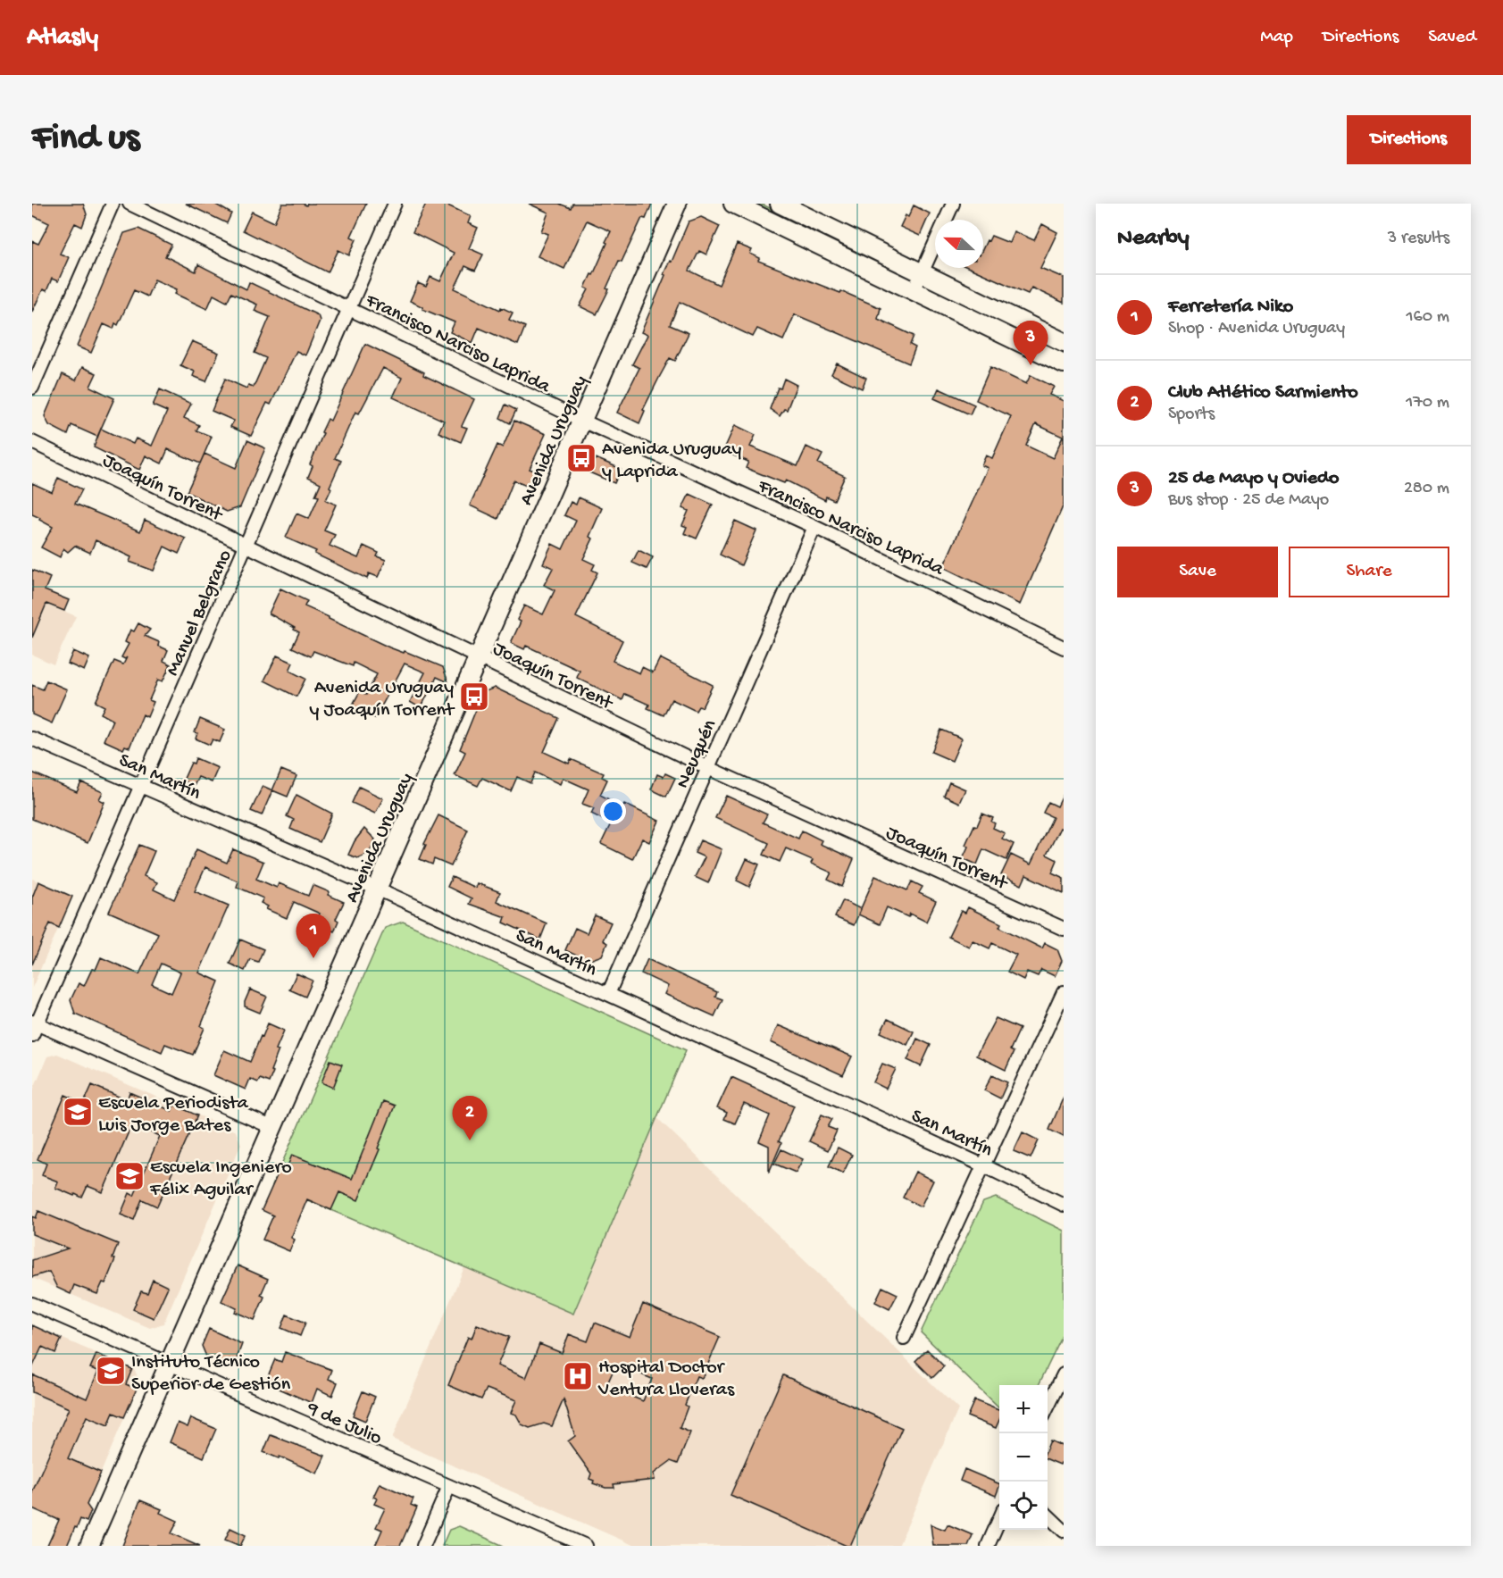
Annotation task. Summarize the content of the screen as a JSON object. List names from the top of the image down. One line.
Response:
{"streets":{"main road":["Avenida Uruguay"],"street":["Francisco Narciso Laprida","Joaquín Torrent","Manuel Belgrano","Neuquén","San Martín","9 de Julio"]},"crossings":[["Francisco Narciso Laprida","Avenida Uruguay"],["Francisco Narciso Laprida","Manuel Belgrano"],["Francisco Narciso Laprida","Neuquén"],["Avenida Uruguay","Joaquín Torrent"],["Avenida Uruguay","San Martín"],["Avenida Uruguay","9 de Julio"],["Joaquín Torrent","Manuel Belgrano"],["Joaquín Torrent","Neuquén"],["Manuel Belgrano","San Martín"],["Neuquén","San Martín"]],"places":{"bus stop":["Avenida Uruguay y Laprida","Avenida Uruguay y Joaquín Torrent"],"school or university":["Escuela Periodista Luis Jorge Bates","Escuela Ingeniero Félix Aguilar","Instituto Técnico Superior de Gestión"],"hospital":["Hospital Doctor Ventura Lloveras"]},"north":"left","page":{"header":"Atlasly","nav":["Map","Directions","Saved"],"buttons":["Directions",["Save","Share"]],"title":"Find us","heading":["Nearby","3 results"],"list":[{"mark":"1","name":"Ferretería Niko","note":"Shop · Avenida Uruguay","value":"160 m"},{"mark":"2","name":"Club Atlético Sarmiento","note":"Sports","value":"170 m"},{"mark":"3","name":"25 de Mayo y Oviedo","note":"Bus stop · 25 de Mayo","value":"280 m"}],"pins":["3","1","2"],"map_buttons":["+","−"]}}
